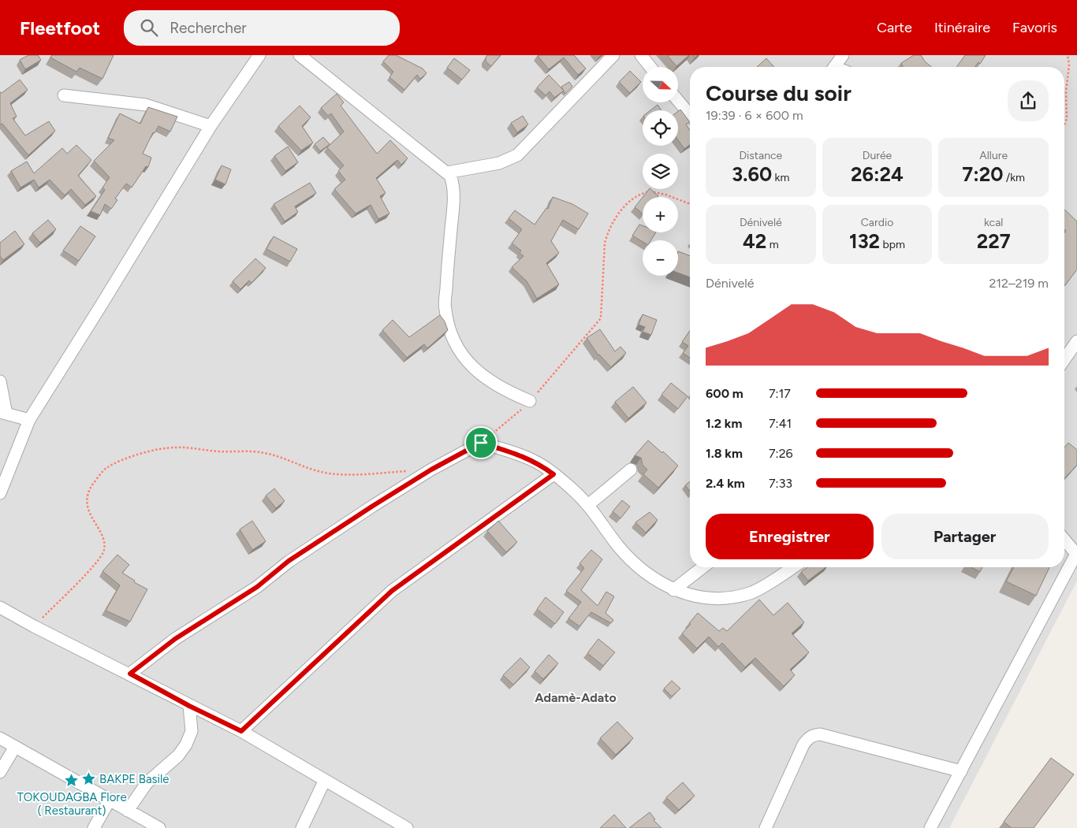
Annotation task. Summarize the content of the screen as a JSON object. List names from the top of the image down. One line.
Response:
{"districts":["Adamè-Adato"],"places":{"place":["BAKPE Basile","TOKOUDAGBA Flore ( Restaurant)"]},"north":"right","page":{"header":"Fleetfoot","search":"Rechercher","nav":["Carte","Itinéraire","Favoris"],"map_buttons":["+","−"],"heading":["Course du soir","19:39 · 6 × 600 m"],"stats":[["Distance","3.60 km"],["Durée","26:24"],["Allure","7:20 /km"],["Dénivelé","42 m"],["Cardio","132 bpm"],["kcal","227"]],"chart":["Dénivelé","212–219 m"],"list":[{"name":"600 m","note":"7:17"},{"name":"1.2 km","note":"7:41"},{"name":"1.8 km","note":"7:26"},{"name":"2.4 km","note":"7:33"}],"buttons":["Enregistrer","Partager"]}}
